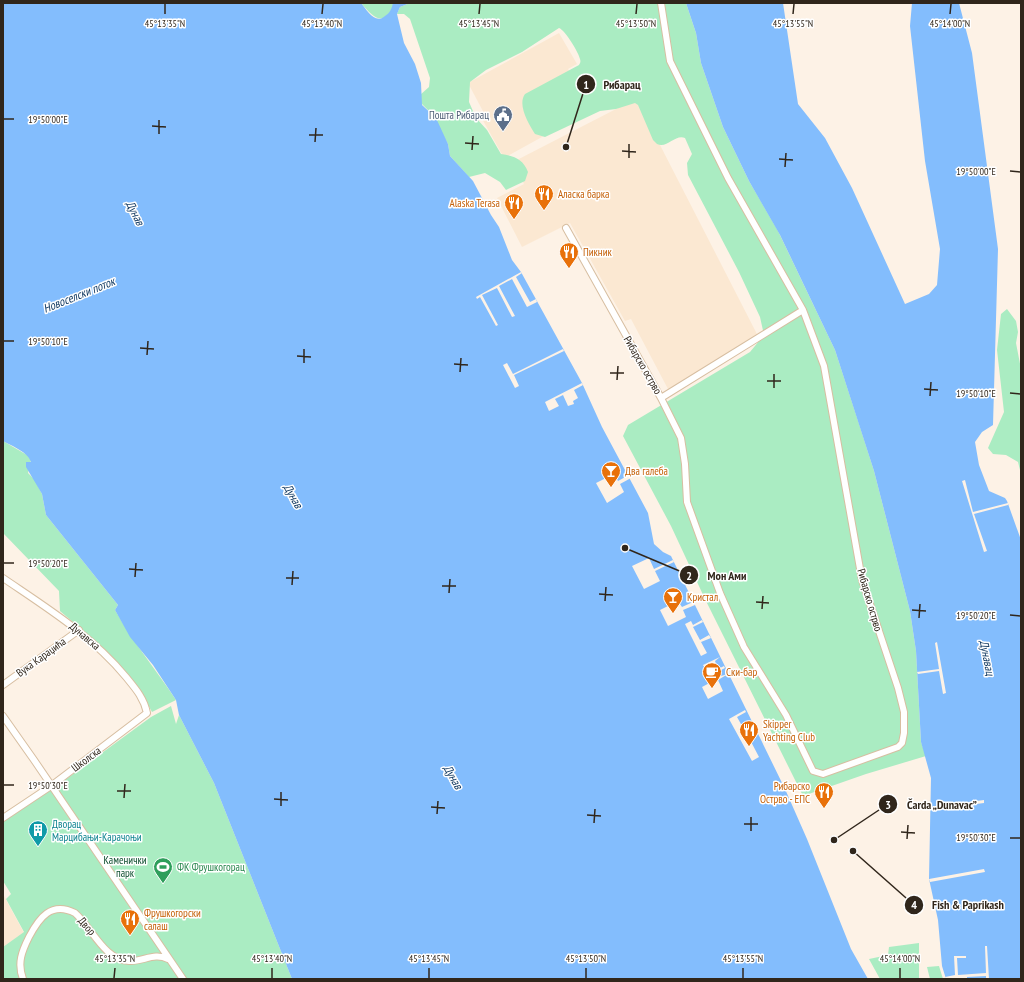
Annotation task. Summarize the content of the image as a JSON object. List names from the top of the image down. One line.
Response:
{"streets":{"street":["Рибарско острво","Дунавска","Вука Караџића","Школска","Двор"]},"crossings":[["Дунавска","Вука Караџића"],["Дунавска","Школска"]],"water":["Дунав","Новоселски поток","Дунавац"],"parks":["Каменички парк"],"places":{"public building":["Пошта Рибарац"],"other":["Рибарац","Мон Ами","Čarda „Dunavac”","Fish & Paprikash"],"restaurant":["Аласка барка","Alaska Terasa","Пикник","Skipper Yachting Club","Рибарско Острво - ЕПС","Фрушкогорски салаш"],"bar":["Два галеба","Кристал"],"cafe":["Ски-бар"],"building":["Дворац Марцибањи-Карачоњи"],"sports":["ФК Фрушкогорац"]},"coordinates":["45°13'35\"N","45°13'40\"N","45°13'45\"N","45°13'50\"N","45°13'55\"N","45°14'00\"N","19°50'00\"E","19°50'10\"E","19°50'20\"E","19°50'30\"E"]}
